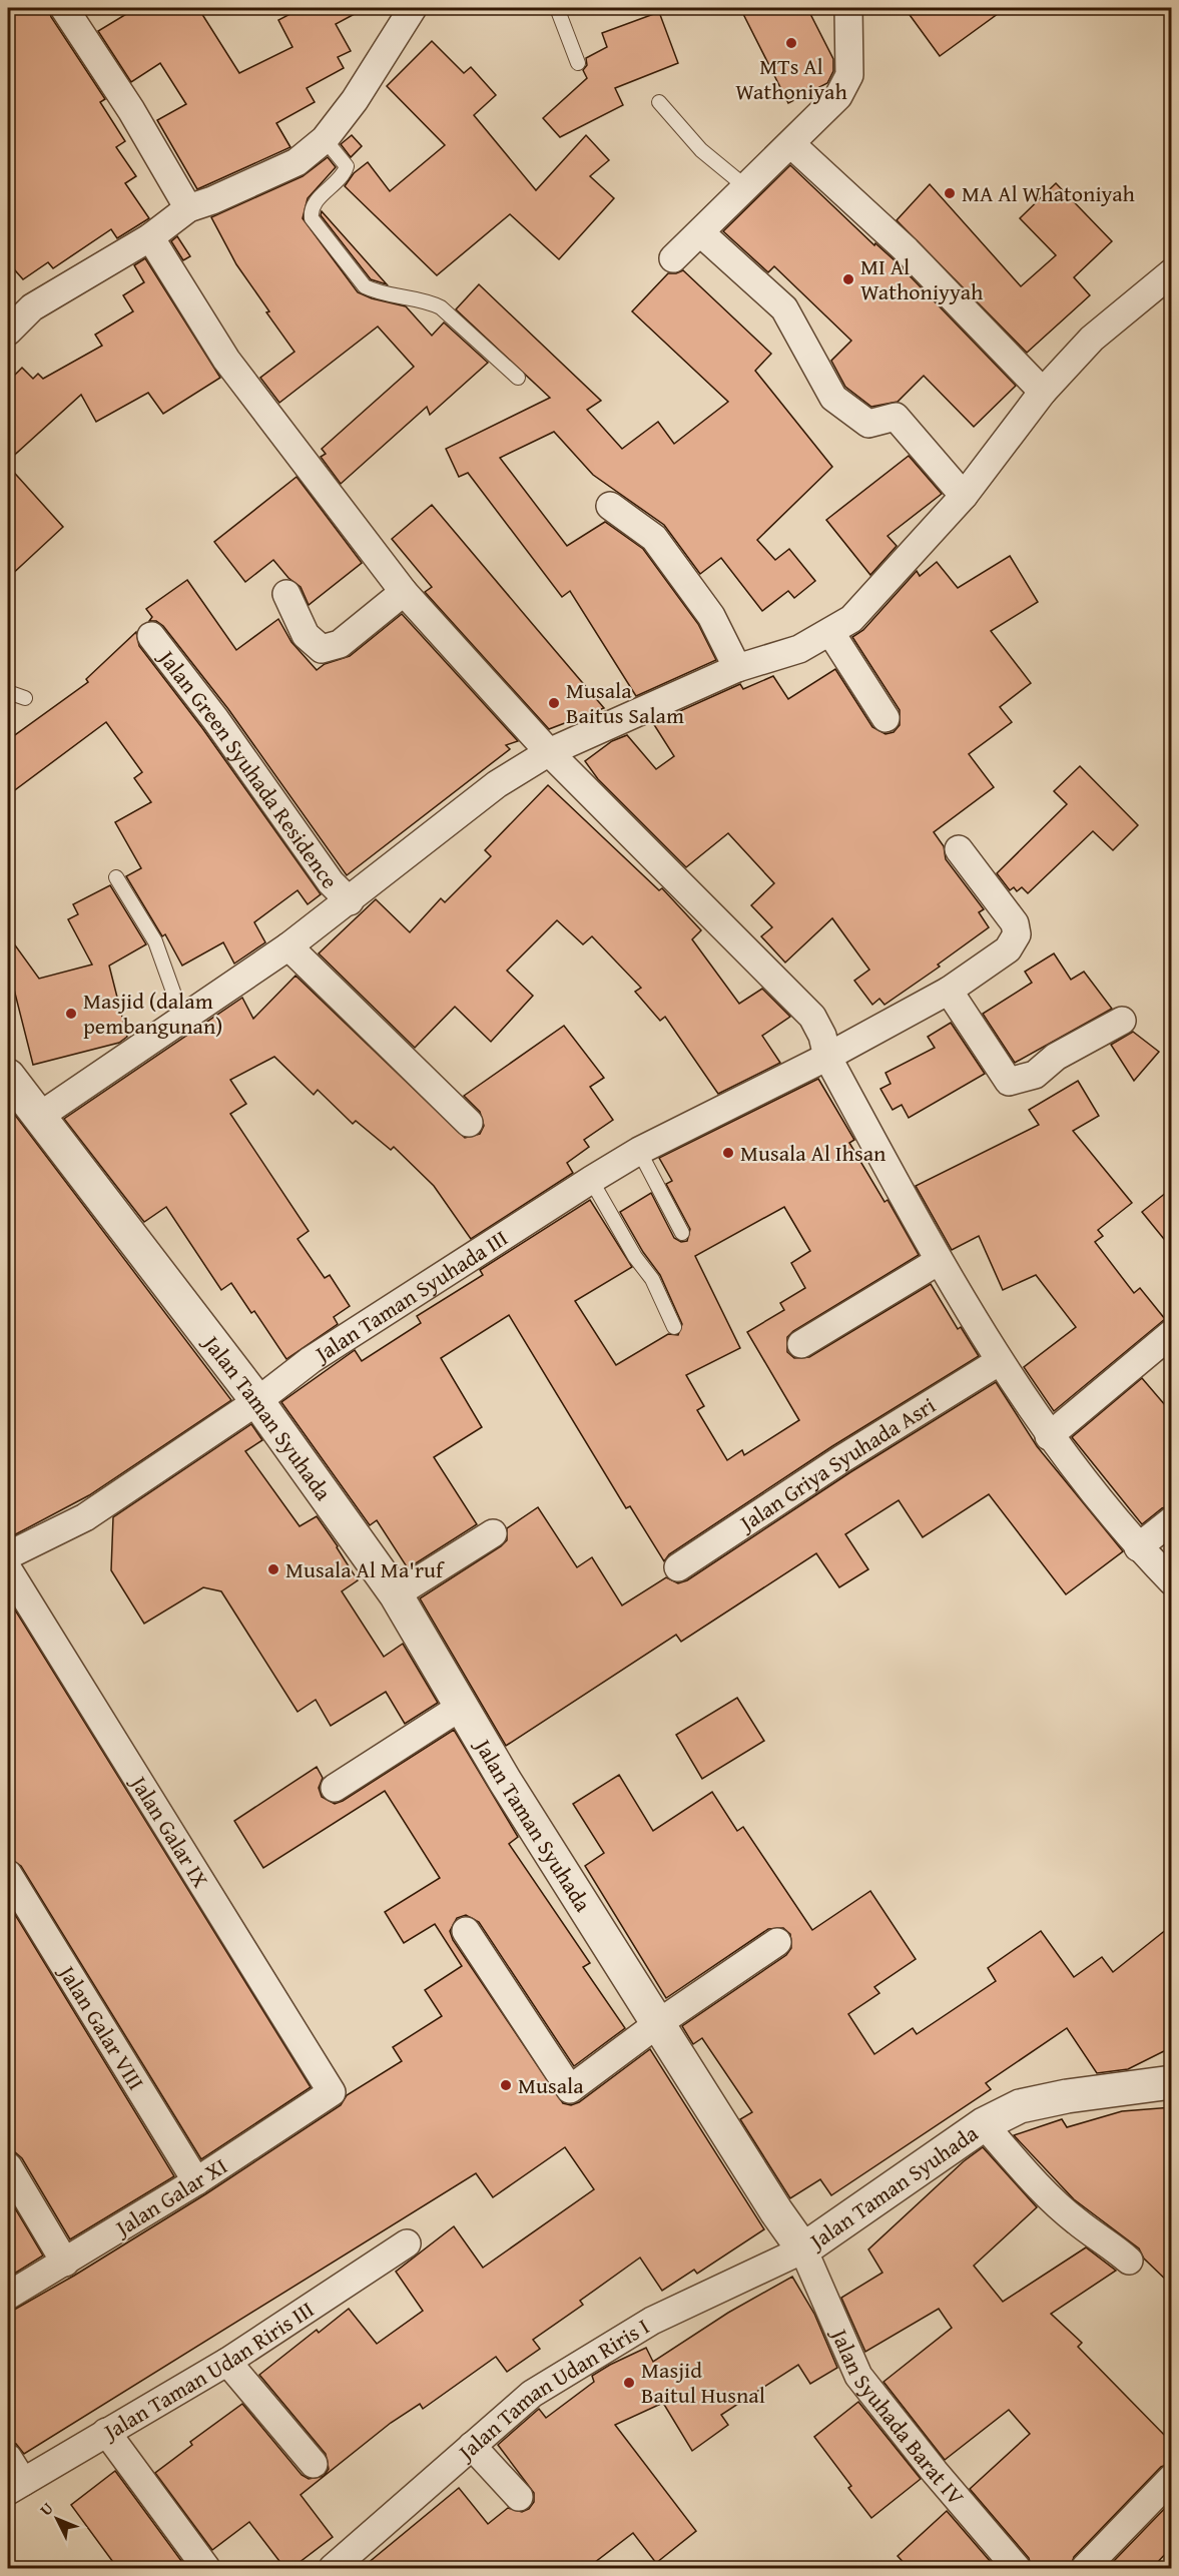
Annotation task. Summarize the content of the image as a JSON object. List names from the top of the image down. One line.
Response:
{"streets":{"street":["Jalan Green Syuhada Residence","Jalan Taman Syuhada III","Jalan Taman Syuhada","Jalan Griya Syuhada Asri","Jalan Galar IX","Jalan Galar VIII","Jalan Galar XI","Jalan Taman Udan Riris III","Jalan Taman Udan Riris I","Jalan Syuhada Barat IV"]},"crossings":[["Jalan Taman Syuhada III","Jalan Taman Syuhada"],["Jalan Taman Syuhada III","Jalan Galar IX"],["Jalan Taman Syuhada","Jalan Taman Udan Riris I"],["Jalan Taman Syuhada","Jalan Syuhada Barat IV"],["Jalan Galar IX","Jalan Galar XI"],["Jalan Galar VIII","Jalan Galar XI"],["Jalan Taman Udan Riris I","Jalan Syuhada Barat IV"]],"places":["MTs Al Wathoniyah","MA Al Whatoniyah","MI Al Wathoniyyah","Musala Baitus Salam","Masjid (dalam pembangunan)","Musala Al Ihsan","Musala Al Ma'ruf","Musala","Masjid Baitul Husnal"],"north":"top left"}
